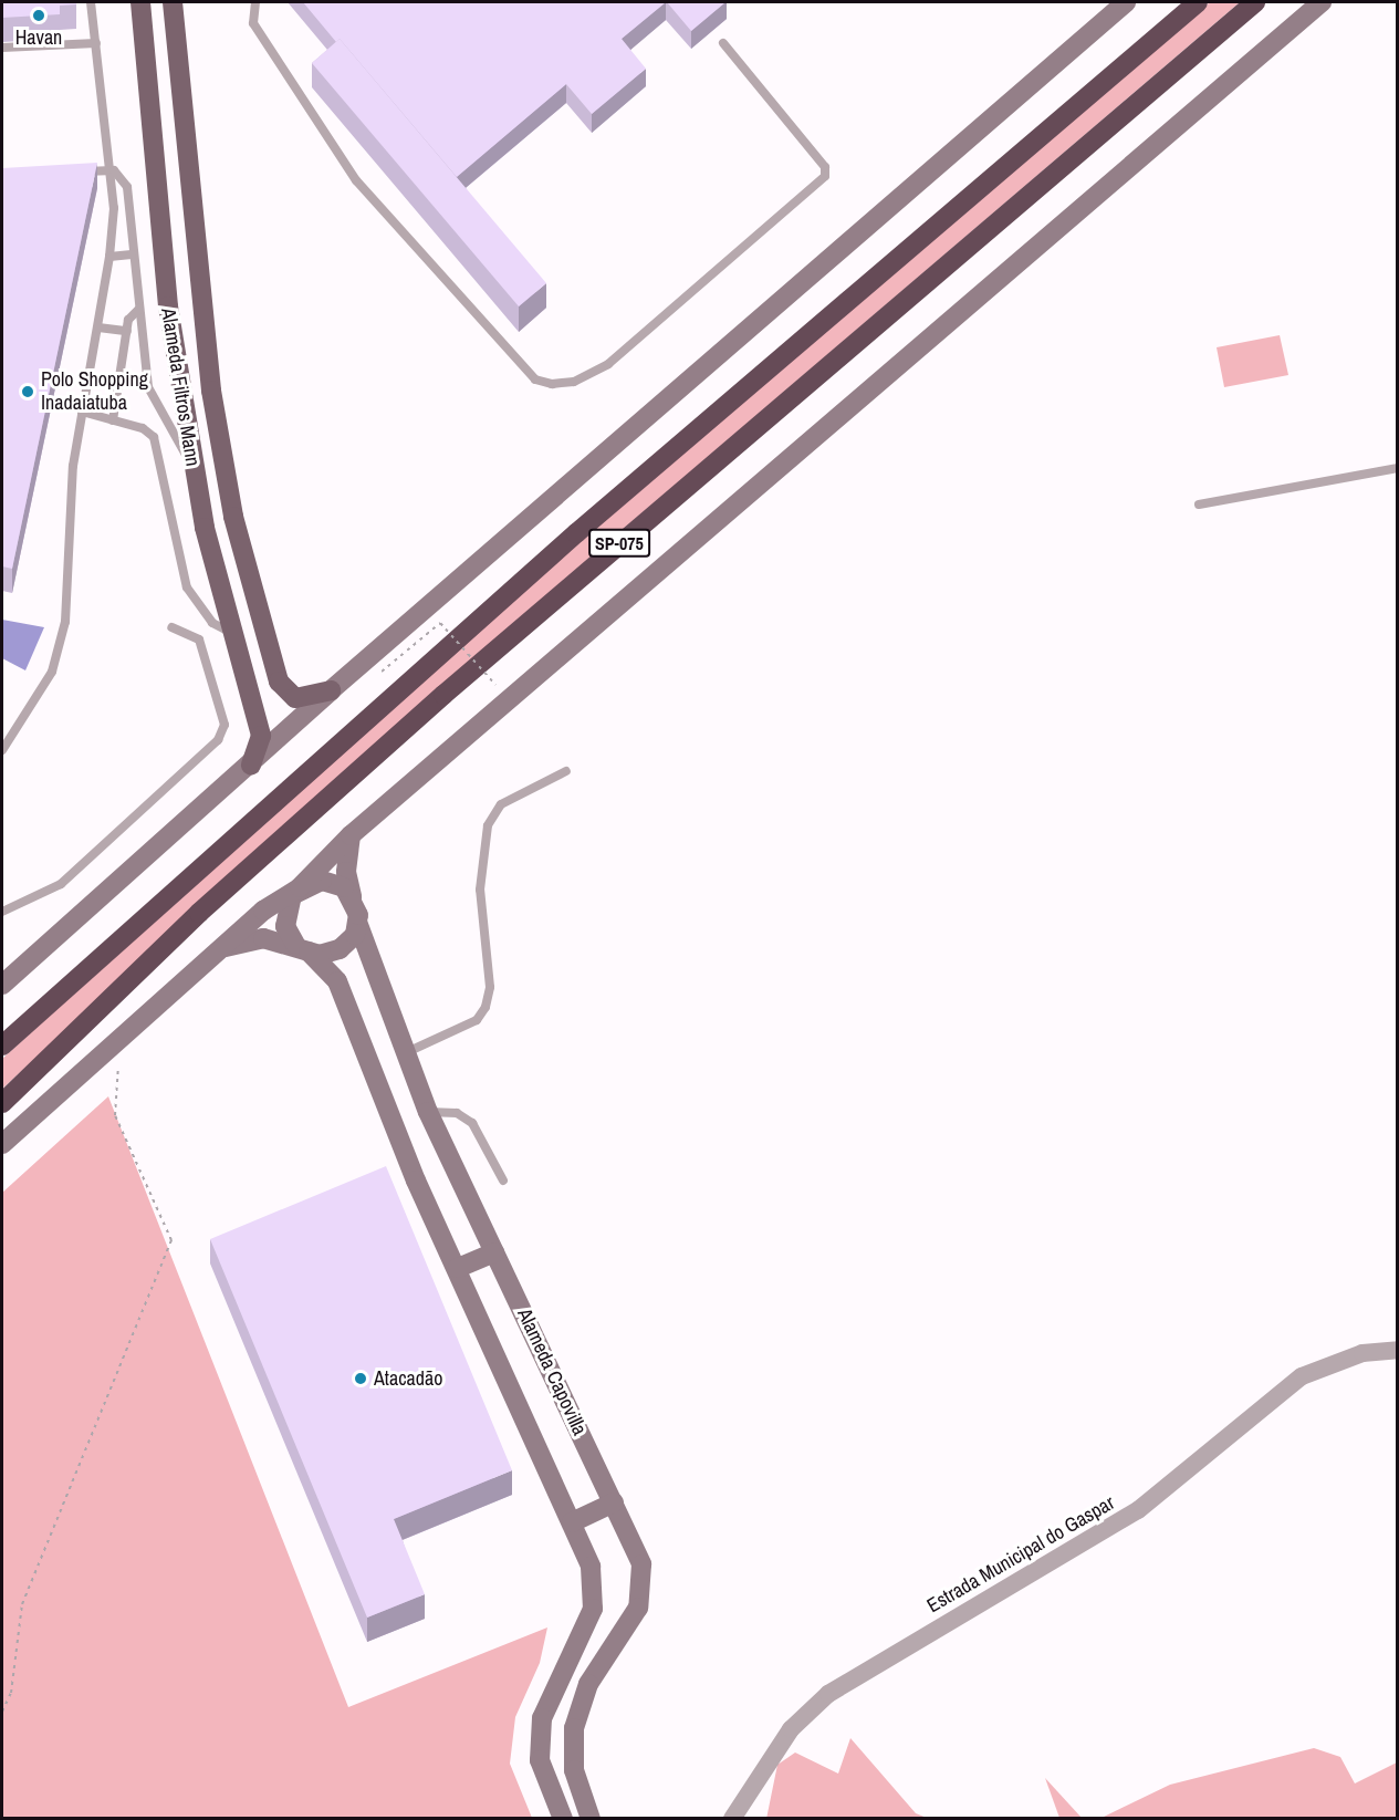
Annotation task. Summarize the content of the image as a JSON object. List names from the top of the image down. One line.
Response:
{"streets":{"highway":["SP-075"],"main road":["Alameda Filtros Mann","Alameda Capovilla"],"street":["Estrada Municipal do Gaspar"]},"places":["Havan","Polo Shopping Inadaiatuba","Atacadão"]}
